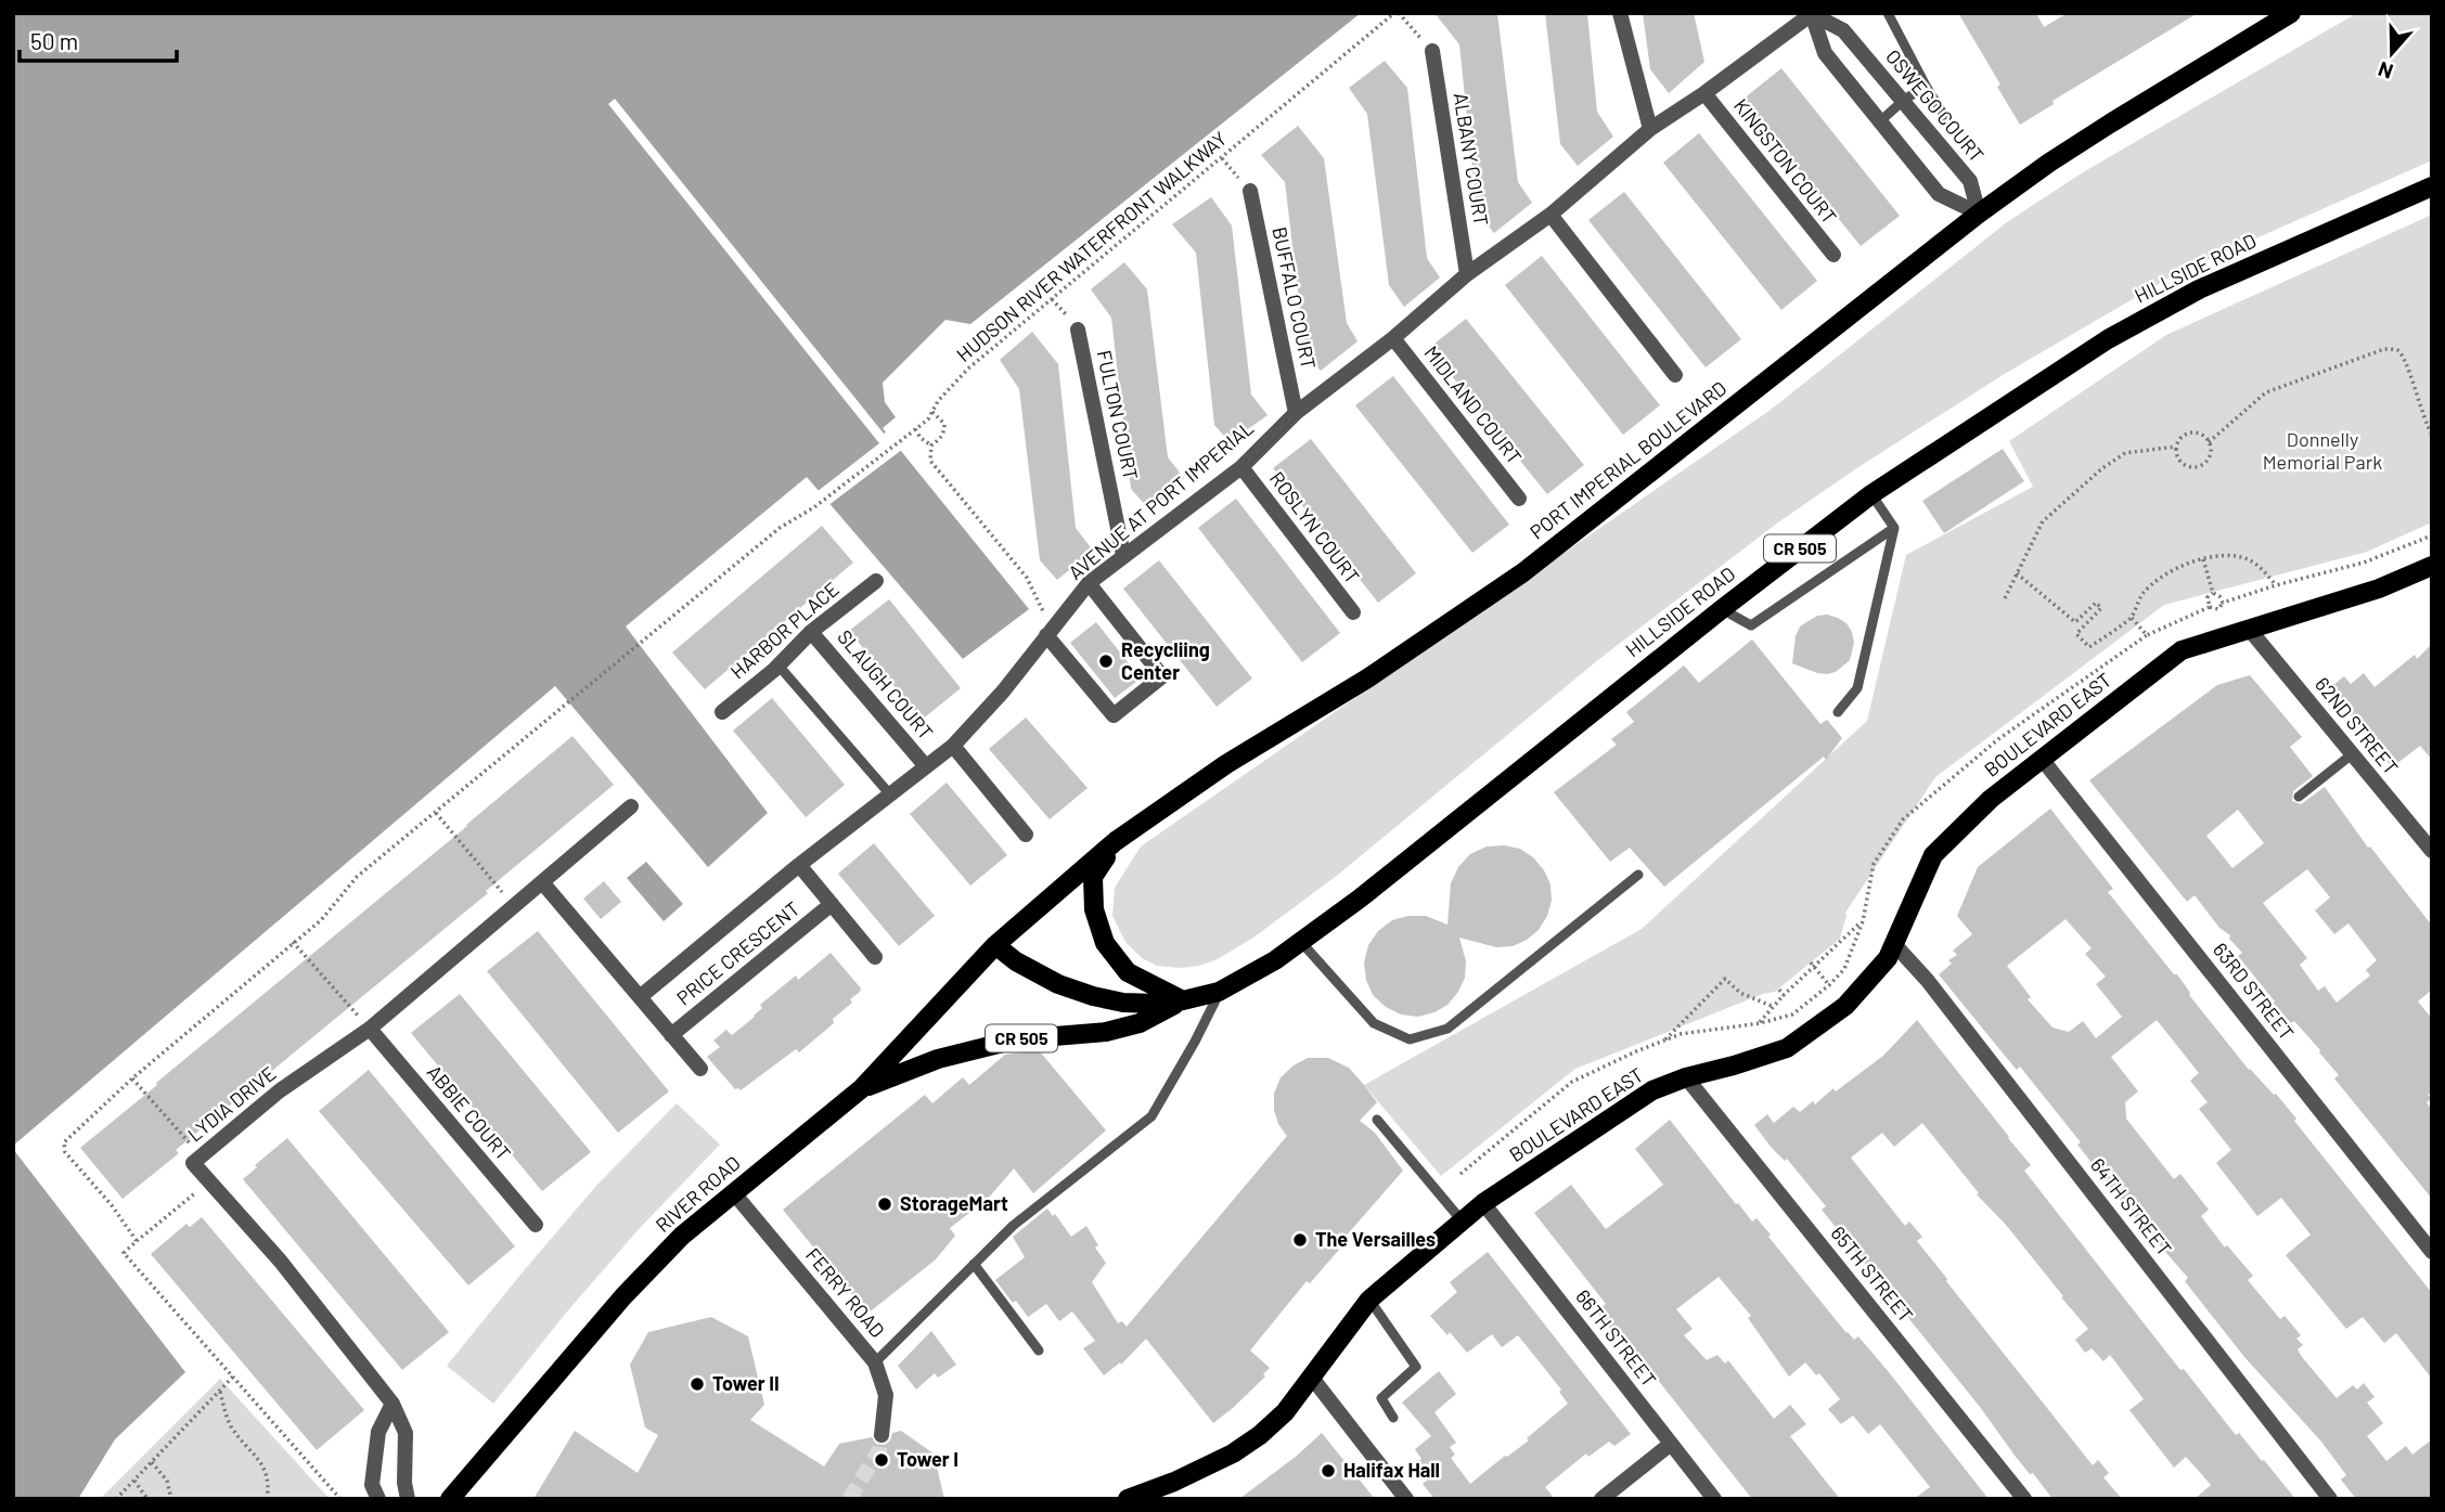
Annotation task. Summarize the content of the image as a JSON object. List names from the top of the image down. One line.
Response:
{"streets":{"main road":["HILLSIDE ROAD","PORT IMPERIAL BOULEVARD","CR 505","BOULEVARD EAST","RIVER ROAD"],"street":["OSWEGO COURT","ALBANY COURT","KINGSTON COURT","BUFFALO COURT","MIDLAND COURT","FULTON COURT","AVENUE AT PORT IMPERIAL","ROSLYN COURT","HARBOR PLACE","SLAUGH COURT","62ND STREET","PRICE CRESCENT","63RD STREET","LYDIA DRIVE","ABBIE COURT","64TH STREET","65TH STREET","FERRY ROAD","66TH STREET"],"path":["HUDSON RIVER WATERFRONT WALKWAY"]},"crossings":[["OSWEGO COURT","PORT IMPERIAL BOULEVARD"],["OSWEGO COURT","AVENUE AT PORT IMPERIAL"],["ALBANY COURT","AVENUE AT PORT IMPERIAL"],["KINGSTON COURT","AVENUE AT PORT IMPERIAL"],["HILLSIDE ROAD","CR 505"],["BUFFALO COURT","AVENUE AT PORT IMPERIAL"],["MIDLAND COURT","AVENUE AT PORT IMPERIAL"],["FULTON COURT","AVENUE AT PORT IMPERIAL"],["PORT IMPERIAL BOULEVARD","CR 505"],["PORT IMPERIAL BOULEVARD","RIVER ROAD"],["AVENUE AT PORT IMPERIAL","ROSLYN COURT"],["AVENUE AT PORT IMPERIAL","SLAUGH COURT"],["AVENUE AT PORT IMPERIAL","PRICE CRESCENT"],["CR 505","RIVER ROAD"],["HARBOR PLACE","SLAUGH COURT"],["BOULEVARD EAST","62ND STREET"],["BOULEVARD EAST","63RD STREET"],["BOULEVARD EAST","64TH STREET"],["BOULEVARD EAST","65TH STREET"],["BOULEVARD EAST","66TH STREET"],["LYDIA DRIVE","ABBIE COURT"],["RIVER ROAD","FERRY ROAD"]],"parks":["Donnelly Memorial Park"],"places":["Recycliing Center","StorageMart","The Versailles","Tower II","Tower I","Halifax Hall"],"scale_bar":"50 m","north":"bottom"}
